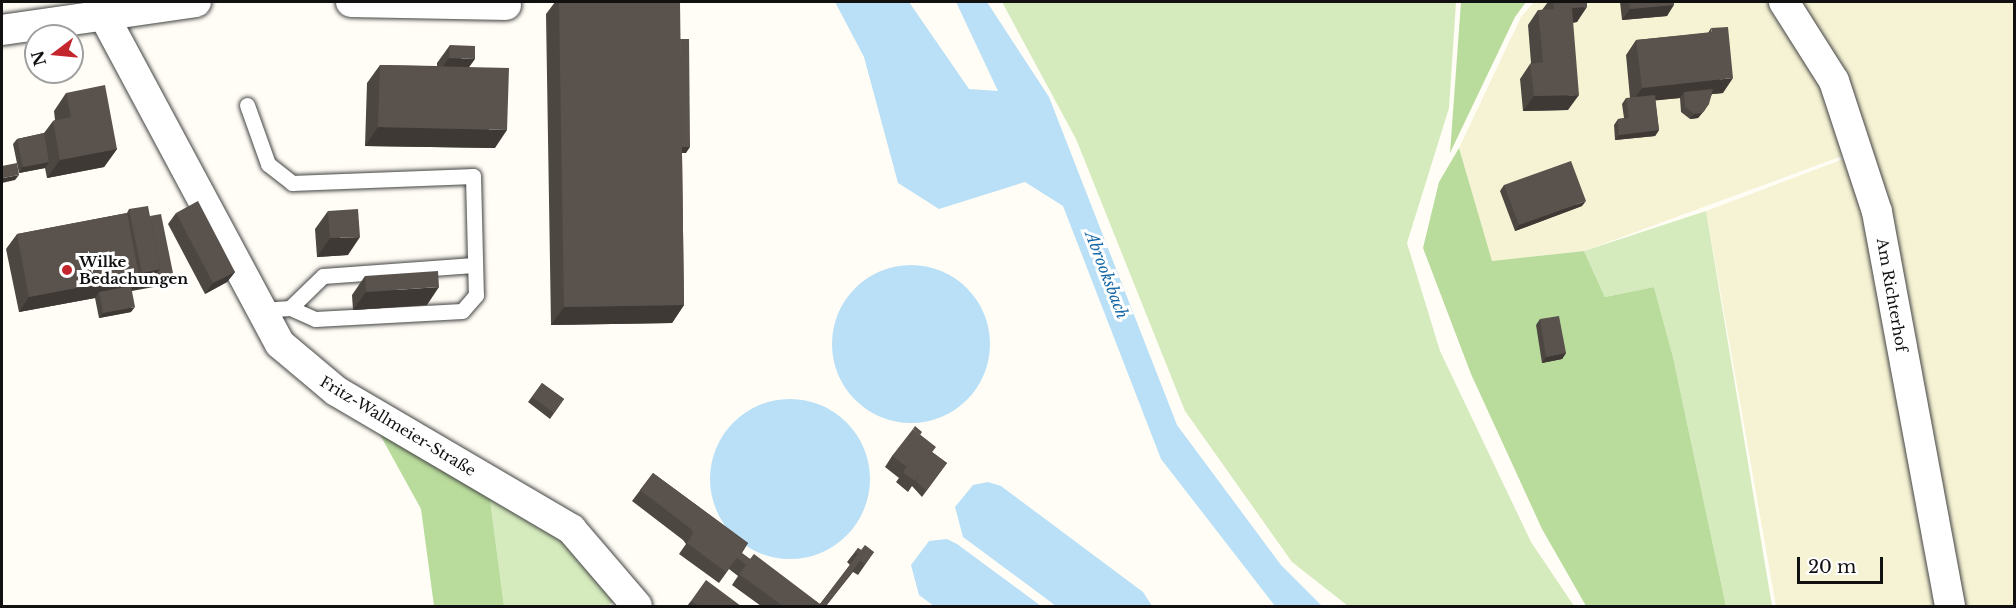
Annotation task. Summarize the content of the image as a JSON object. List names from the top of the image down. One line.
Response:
{"streets":{"street":["Am Richterhof","Fritz-Wallmeier-Straße"]},"water":["Abrooksbach"],"places":["Wilke Bedachungen"],"scale_bar":"20 m","north":"left"}
